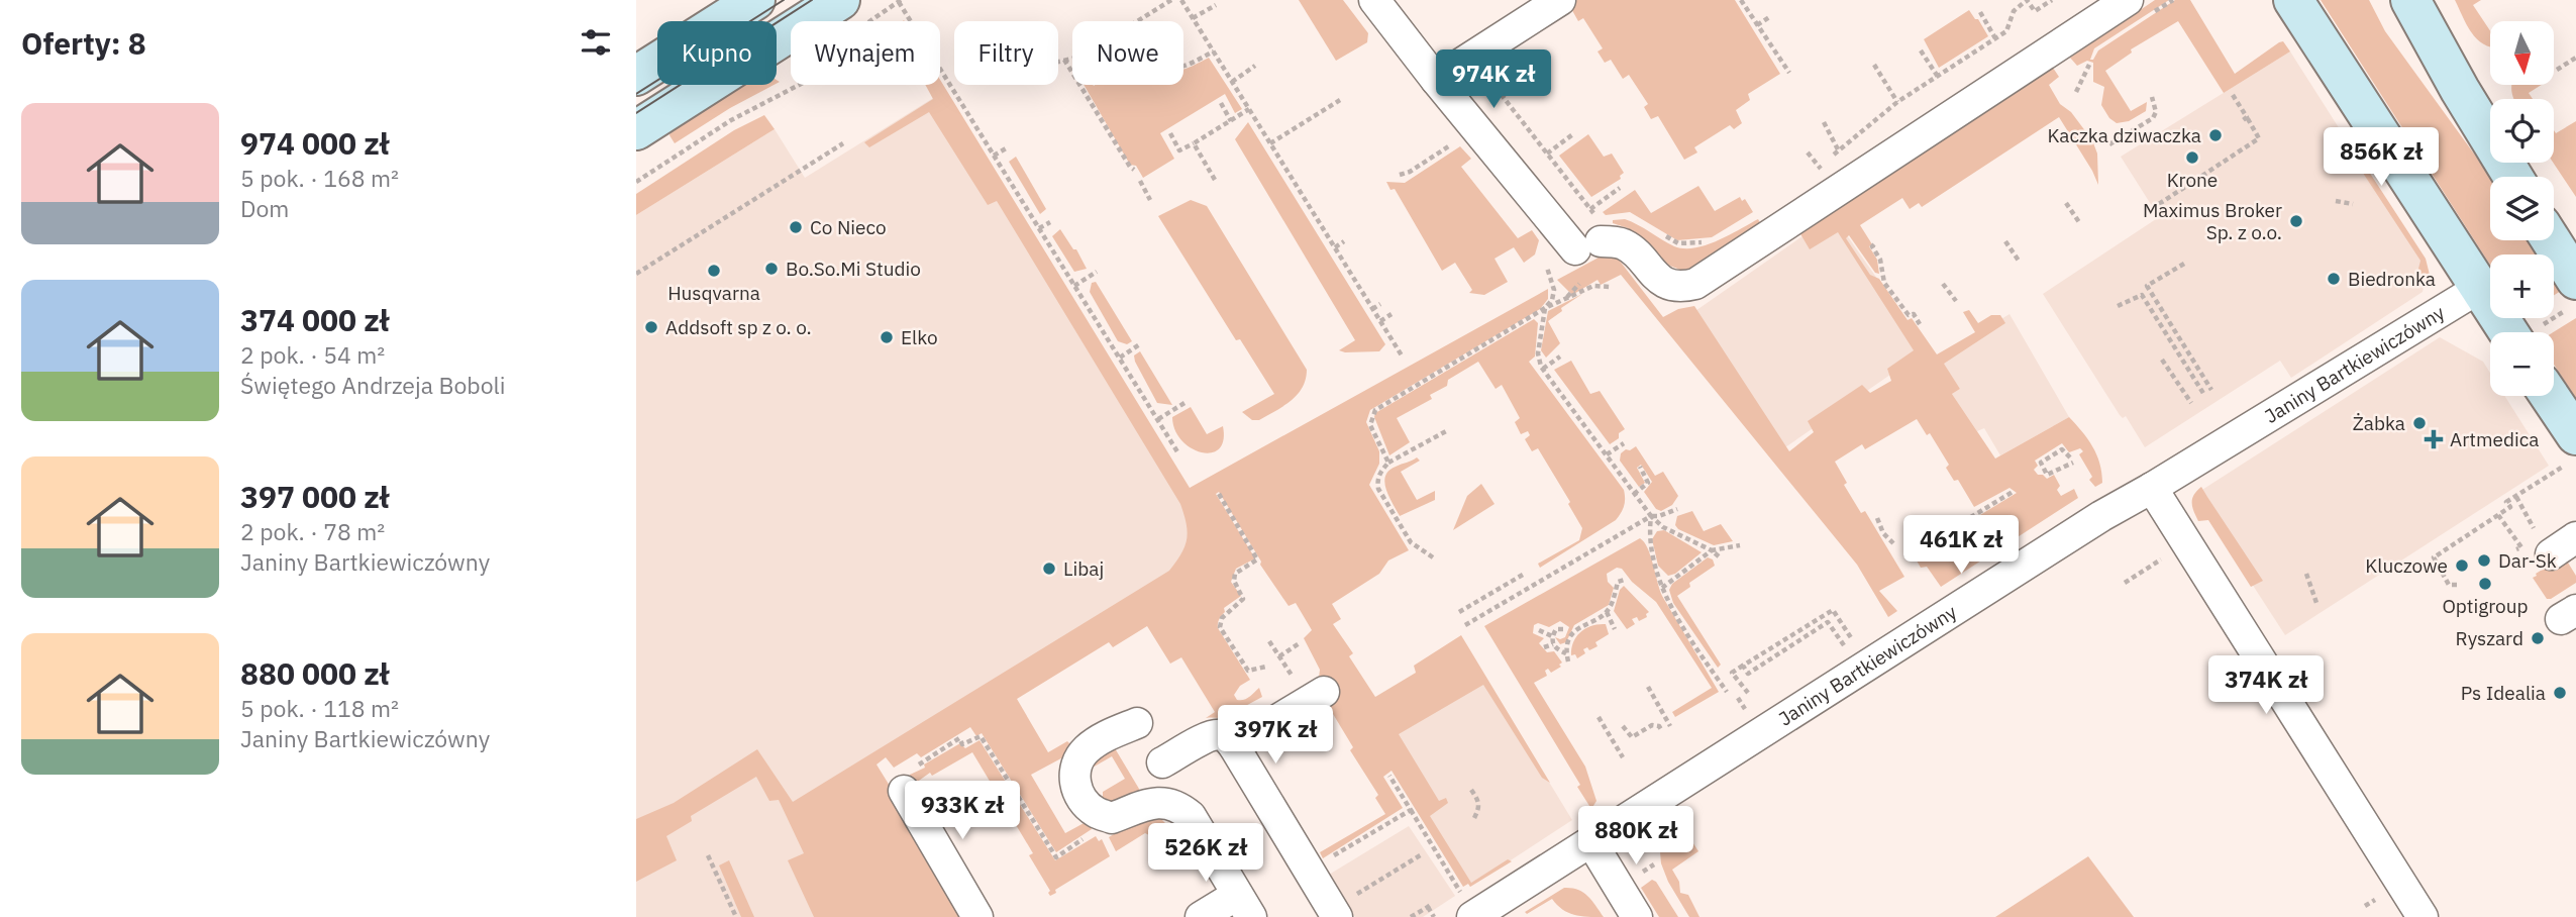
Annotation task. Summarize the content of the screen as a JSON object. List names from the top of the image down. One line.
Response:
{"streets":{"street":["Janiny Bartkiewiczówny"]},"places":{"other":["Kaczka dziwaczka","Krone","Maximus Broker Sp. z o.o.","Co Nieco","Bo.So.Mi Studio","Husqvarna","Biedronka","Addsoft sp z o. o.","Elko","Żabka","Dar-Sk","Kluczowe","Libaj","Optigroup","Ryszard","Ps Idealia"],"health":["Artmedica"]},"north":"bottom","page":{"heading":"Oferty: 8","map_buttons":["+","−"],"chip":["Kupno","Wynajem","Filtry","Nowe"],"price":["974K zł","856K zł","461K zł","374K zł","397K zł","933K zł","880K zł","526K zł"],"list":[{"name":"974 000 zł","note":"5 pok. · 168 m² · Dom"},{"name":"374 000 zł","note":"2 pok. · 54 m² · Świętego Andrzeja Boboli"},{"name":"397 000 zł","note":"2 pok. · 78 m² · Janiny Bartkiewiczówny"},{"name":"880 000 zł","note":"5 pok. · 118 m² · Janiny Bartkiewiczówny"}]}}
